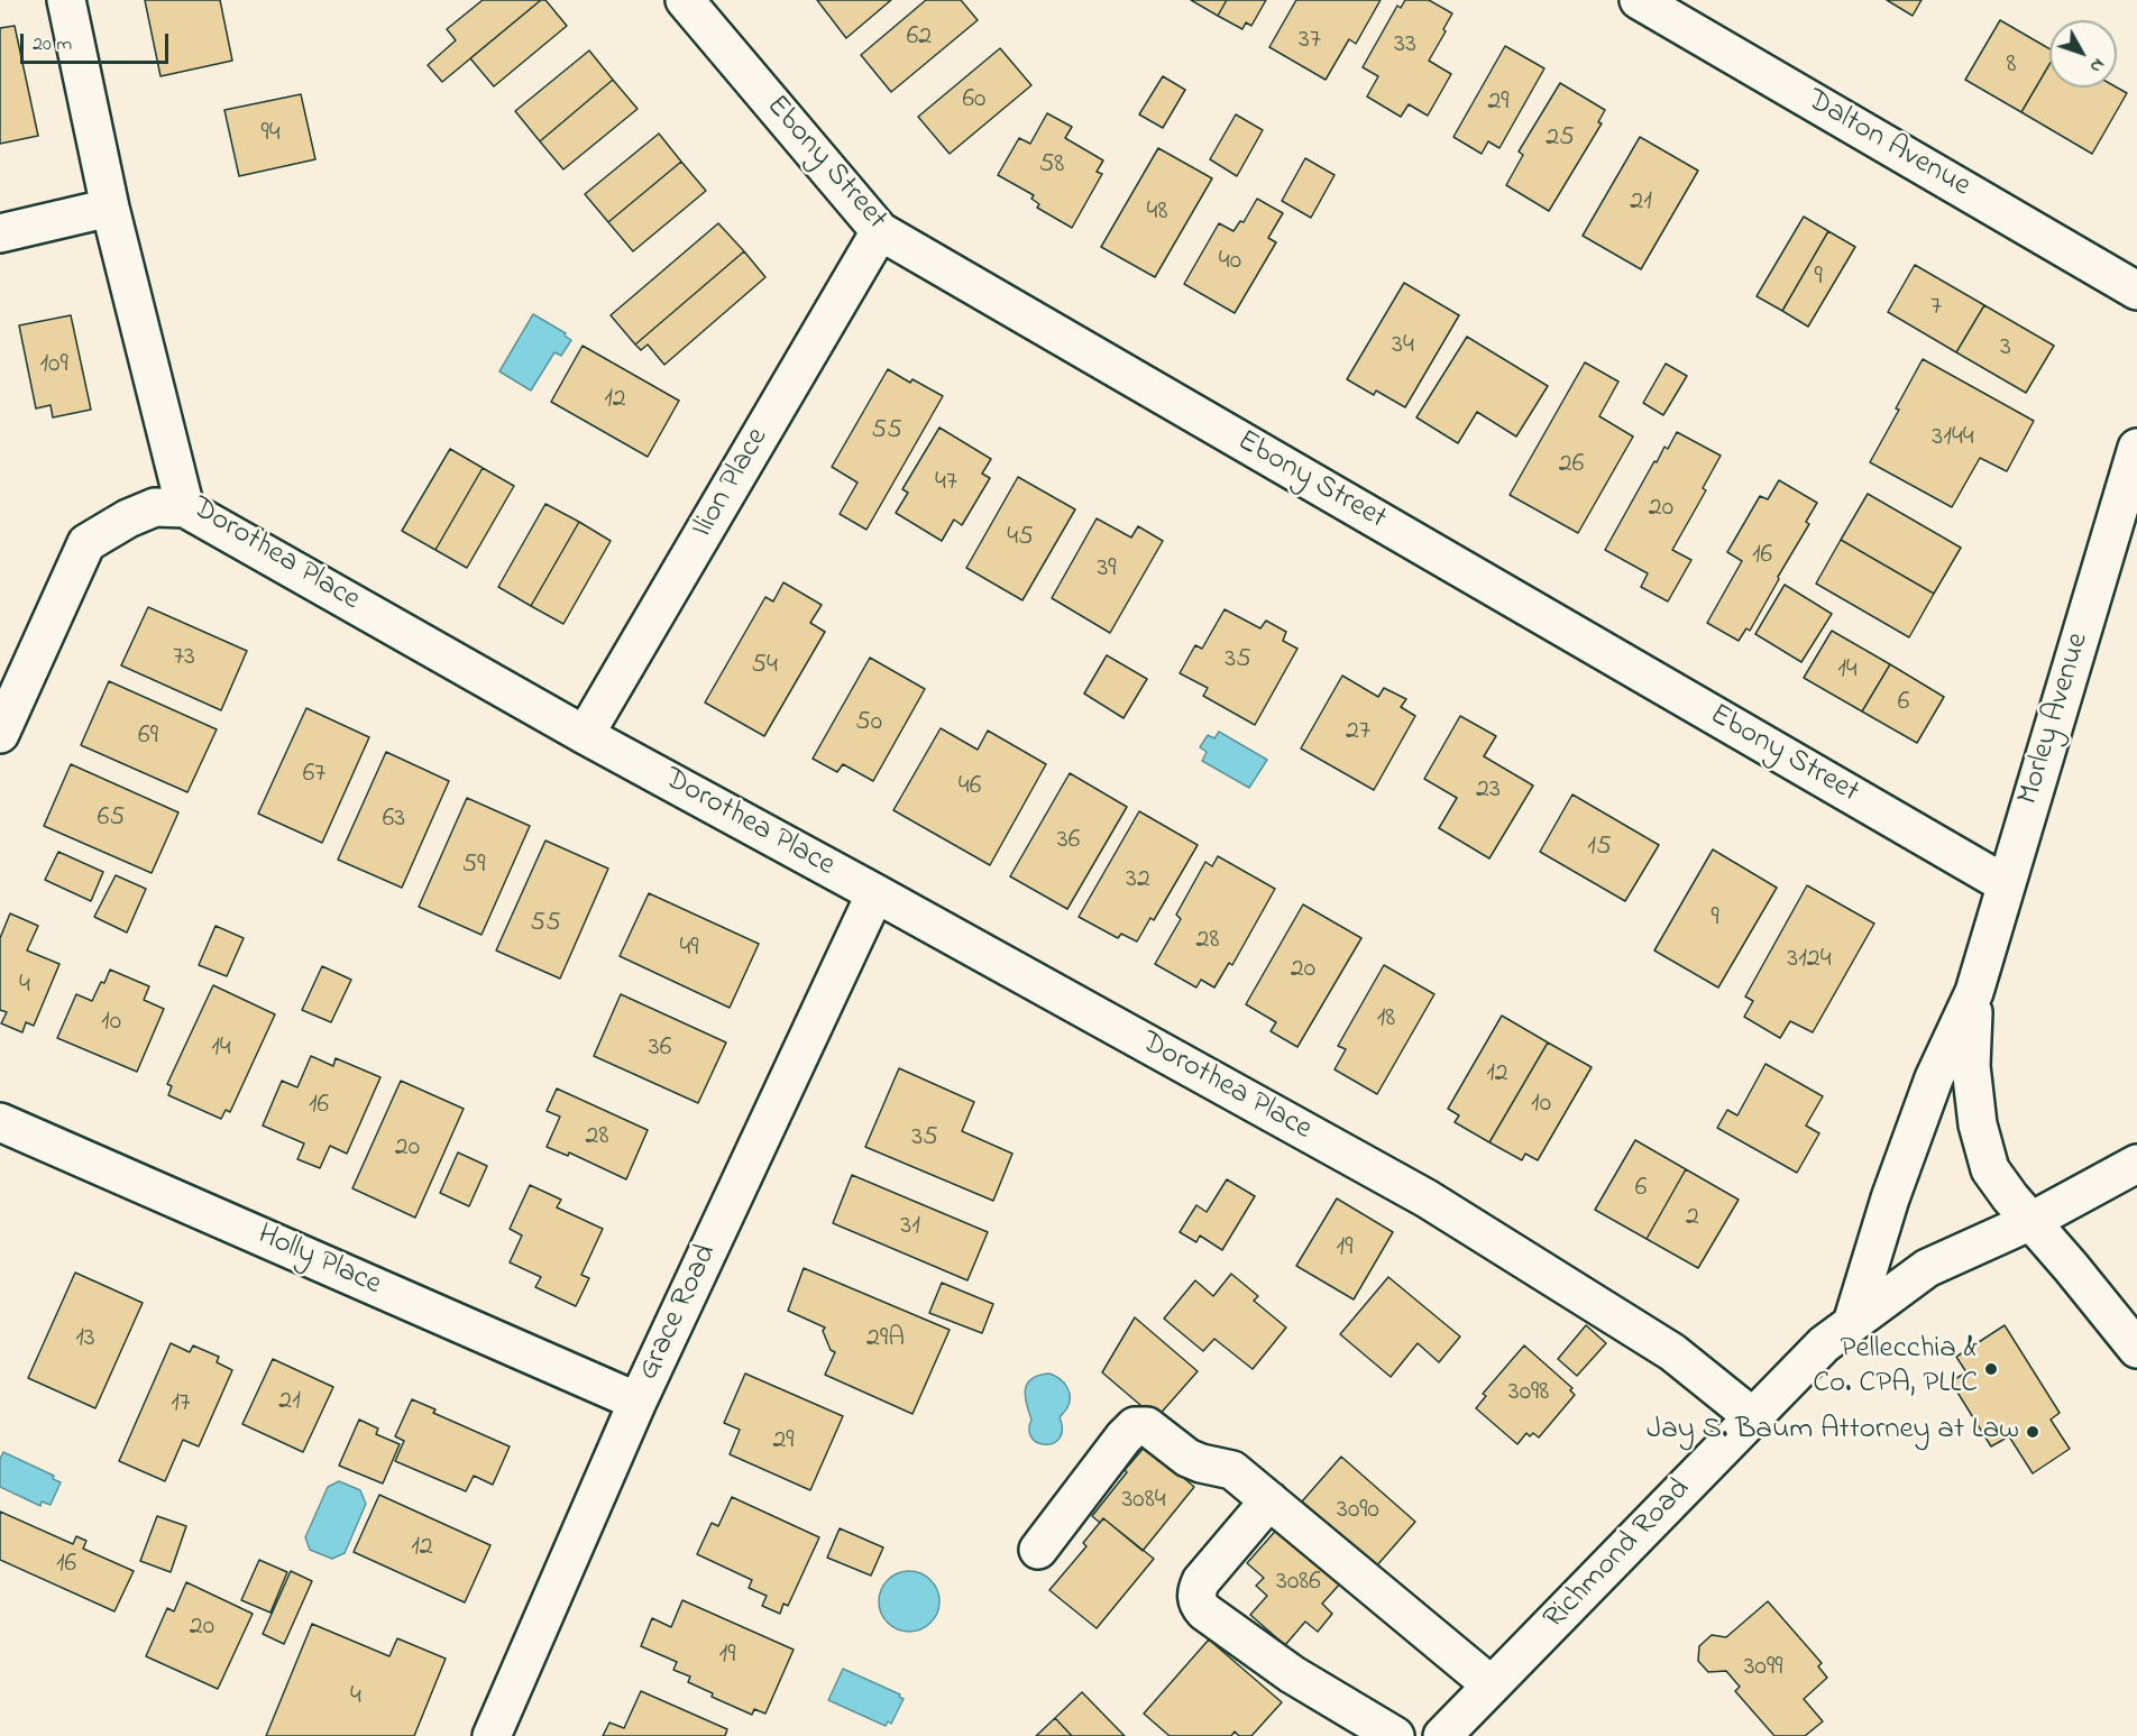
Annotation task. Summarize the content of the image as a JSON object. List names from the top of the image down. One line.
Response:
{"streets":{"street":["Dalton Avenue","Ebony Street","Ilion Place","Dorothea Place","Morley Avenue","Holly Place","Grace Road","Richmond Road"]},"crossings":[["Ebony Street","Ilion Place"],["Ebony Street","Morley Avenue"],["Ilion Place","Dorothea Place"],["Dorothea Place","Grace Road"],["Dorothea Place","Richmond Road"],["Morley Avenue","Richmond Road"],["Holly Place","Grace Road"]],"places":["Pellecchia & Co. CPA, PLLC","Jay S. Baum Attorney at Law"],"house_numbers":["62","37","33","8","60","29","94","25","58","21","48","40","9","7","34","3","109","12","55","3144","26","47","20","45","16","39","73","35","54","14","6","50","27","69","67","46","23","65","63","36","15","59","32","9","55","28","49","3124","20","4","18","10","14","36","12","10","16","28","35","20","6","2","31","19","13","29A","3098","21","17","29","3084","3090","12","16","3086","20","19","3099","4"],"scale_bar":"20 m","north":"bottom right"}
